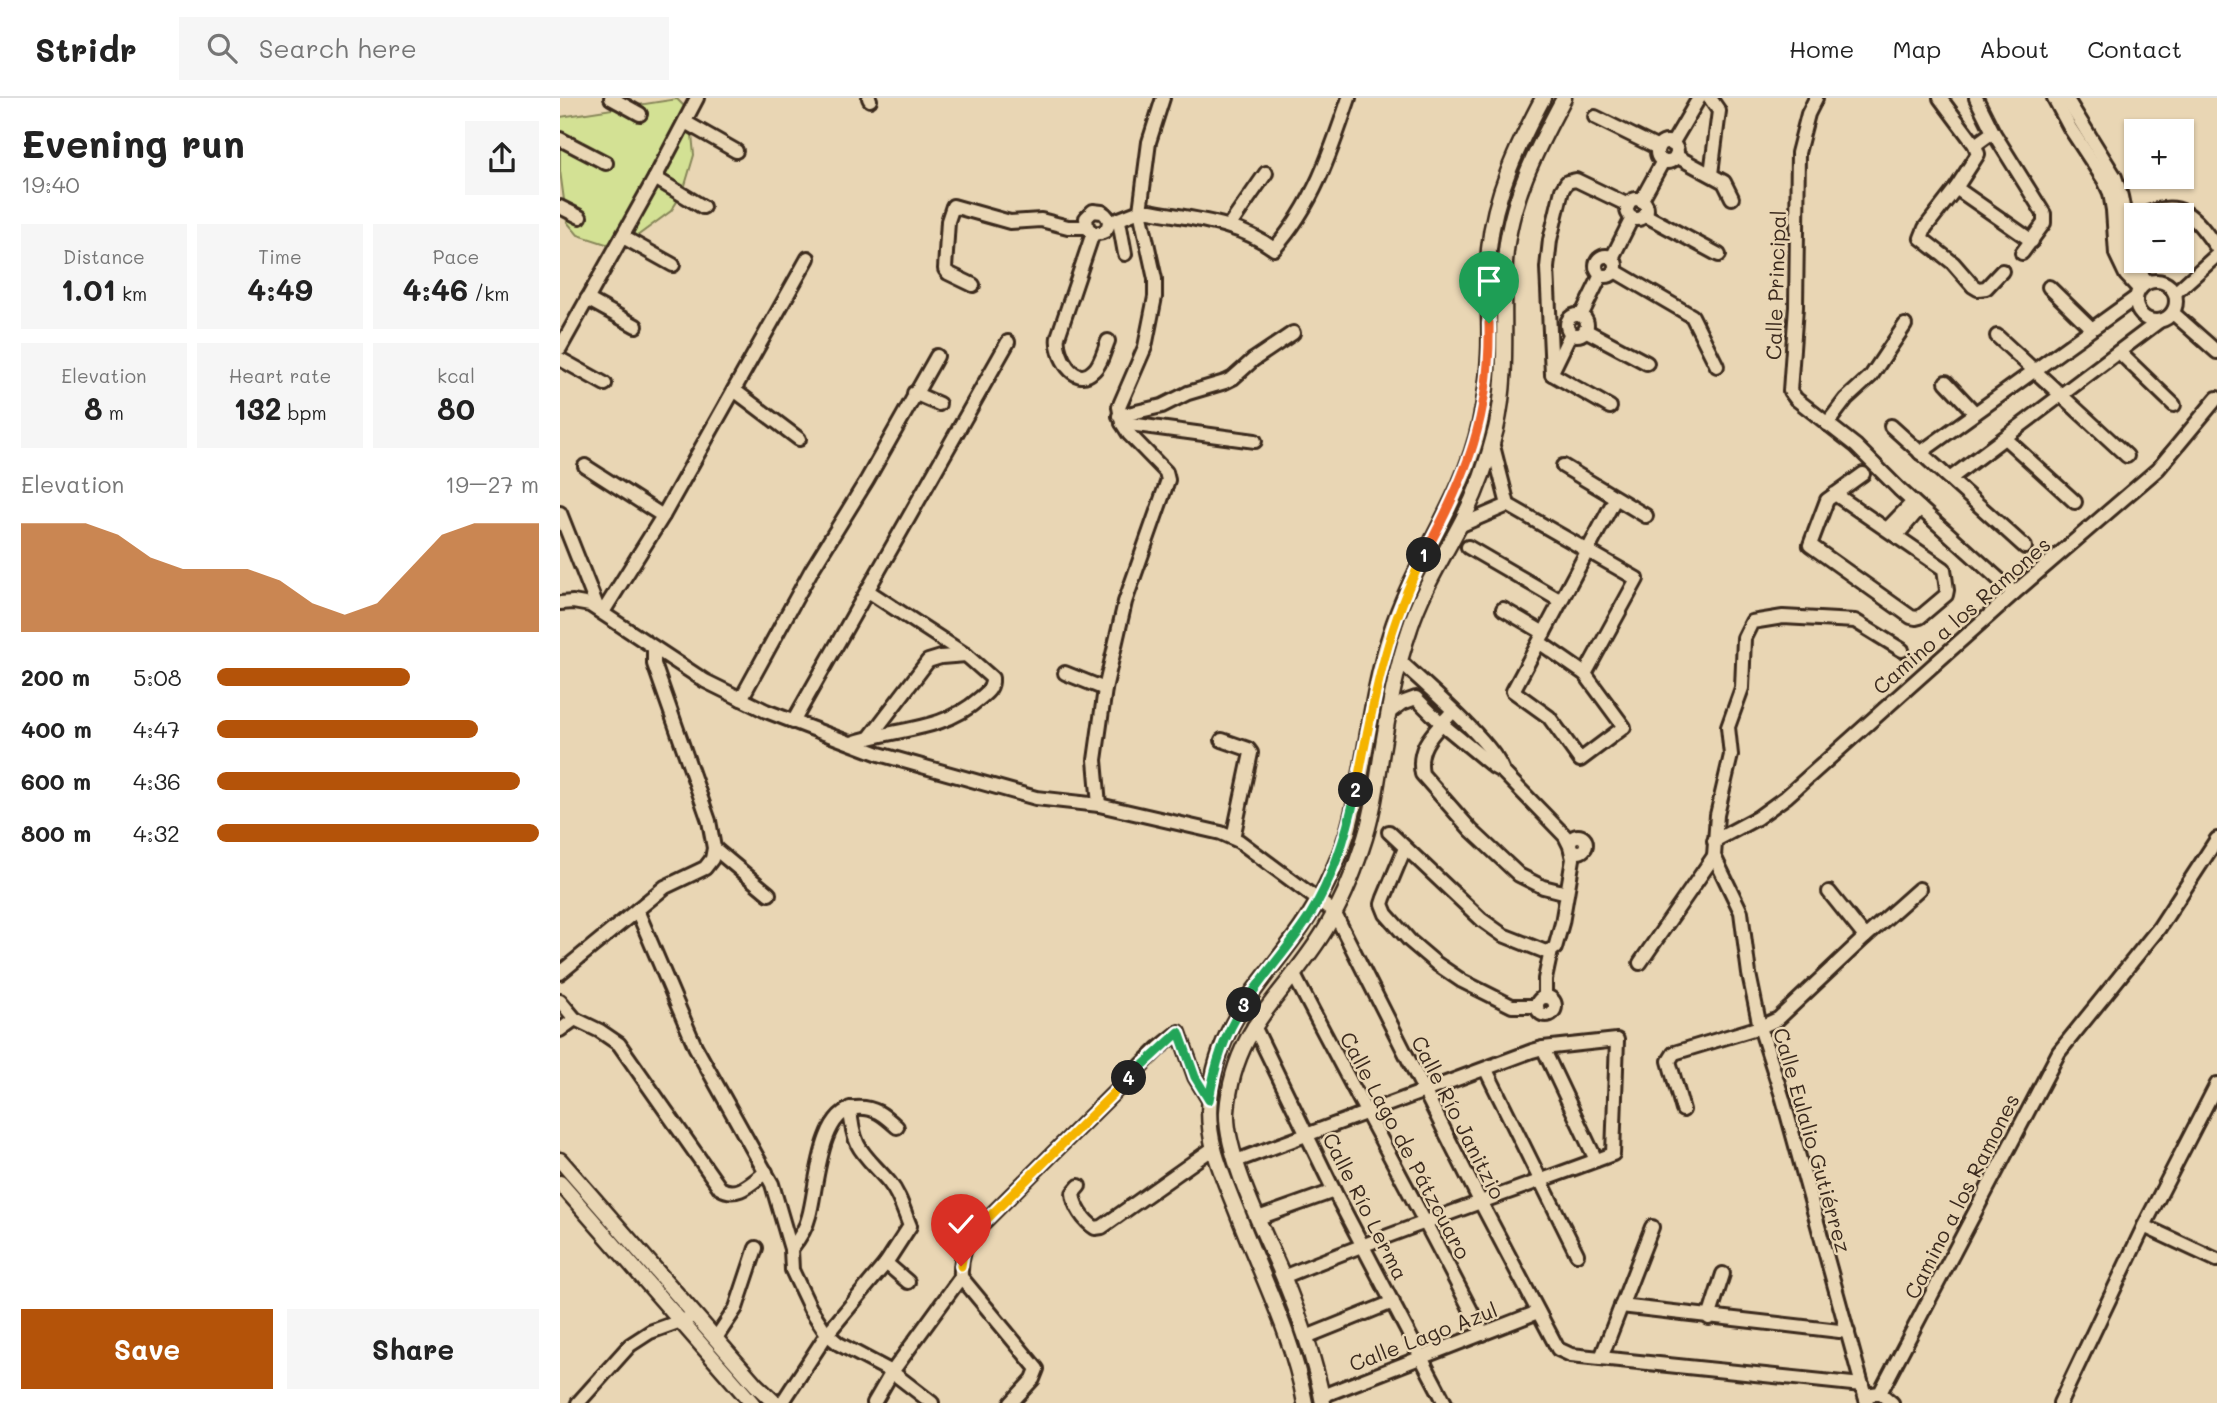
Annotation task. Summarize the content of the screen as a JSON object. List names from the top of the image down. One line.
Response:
{"streets":{"street":["Calle Principal","Camino a los Ramones","Calle Río Janitzio","Calle Eulalio Gutiérrez","Calle Lago de Pátzcuaro","Calle Río Lerma","Calle Lago Azul"]},"crossings":[["Calle Principal","Camino a los Ramones"],["Calle Río Janitzio","Calle Lago Azul"],["Calle Lago de Pátzcuaro","Calle Lago Azul"],["Calle Río Lerma","Calle Lago Azul"]],"page":{"header":"Stridr","search":"Search here","nav":["Home","Map","About","Contact"],"heading":["Evening run","19:40"],"map_buttons":["+","−"],"stats":[["Distance","1.01 km"],["Time","4:49"],["Pace","4:46 /km"],["Elevation","8 m"],["Heart rate","132 bpm"],["kcal","80"]],"chart":["Elevation","19–27 m"],"pins":["1","2","3","4"],"list":[{"name":"200 m","note":"5:08"},{"name":"400 m","note":"4:47"},{"name":"600 m","note":"4:36"},{"name":"800 m","note":"4:32"}],"buttons":["Save","Share"]}}
